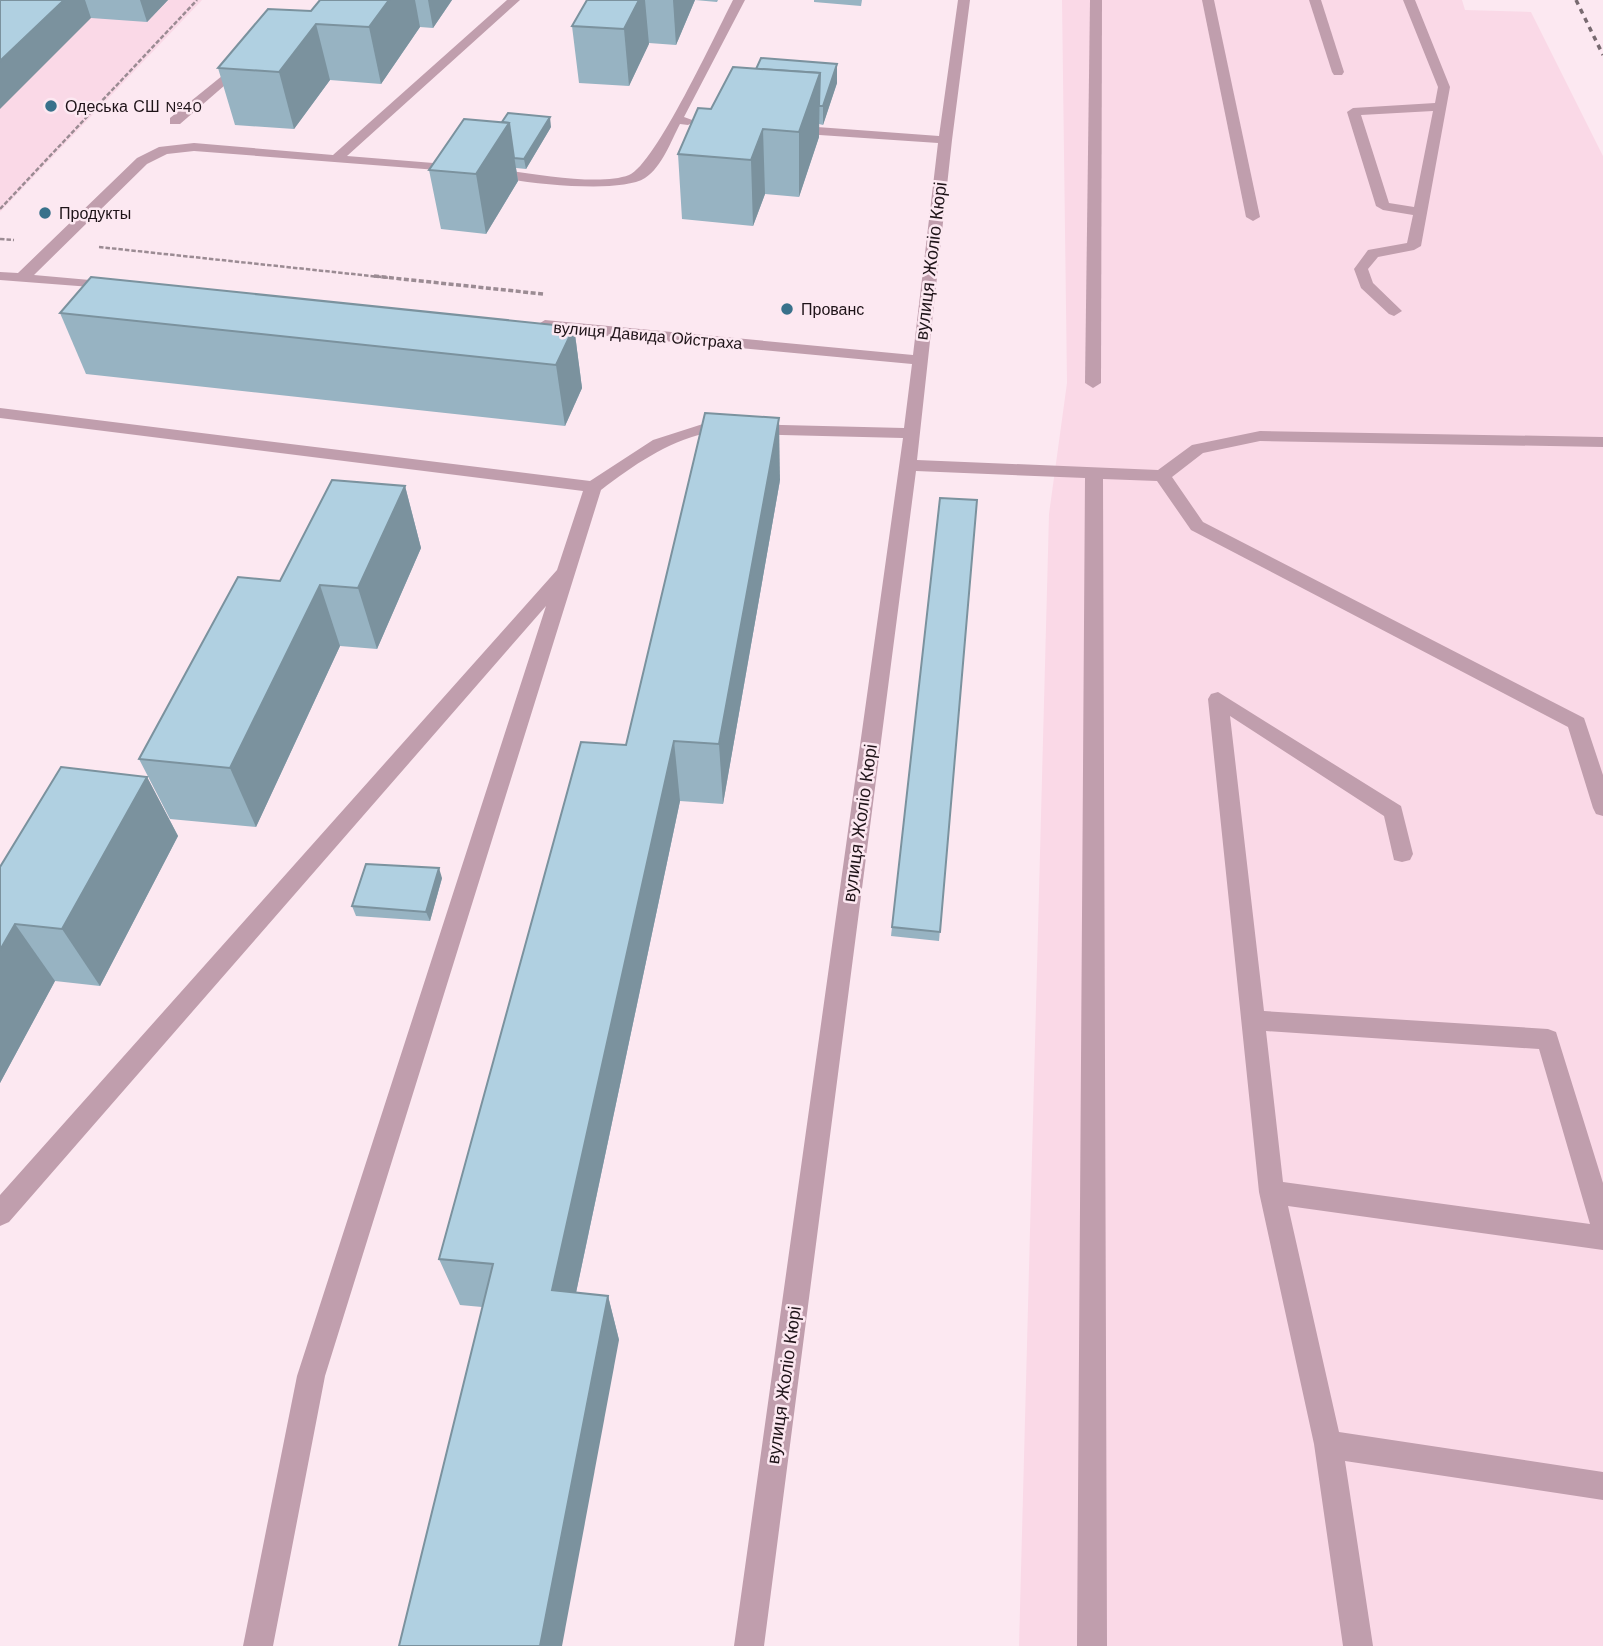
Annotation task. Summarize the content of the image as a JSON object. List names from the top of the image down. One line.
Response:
{"streets":{"street":["вулиця Жоліо Кюрі","вулиця Давида Ойстраха"]},"crossings":[["вулиця Жоліо Кюрі","вулиця Давида Ойстраха"]],"places":["Одеська СШ №40","Продукты","Прованс"]}
